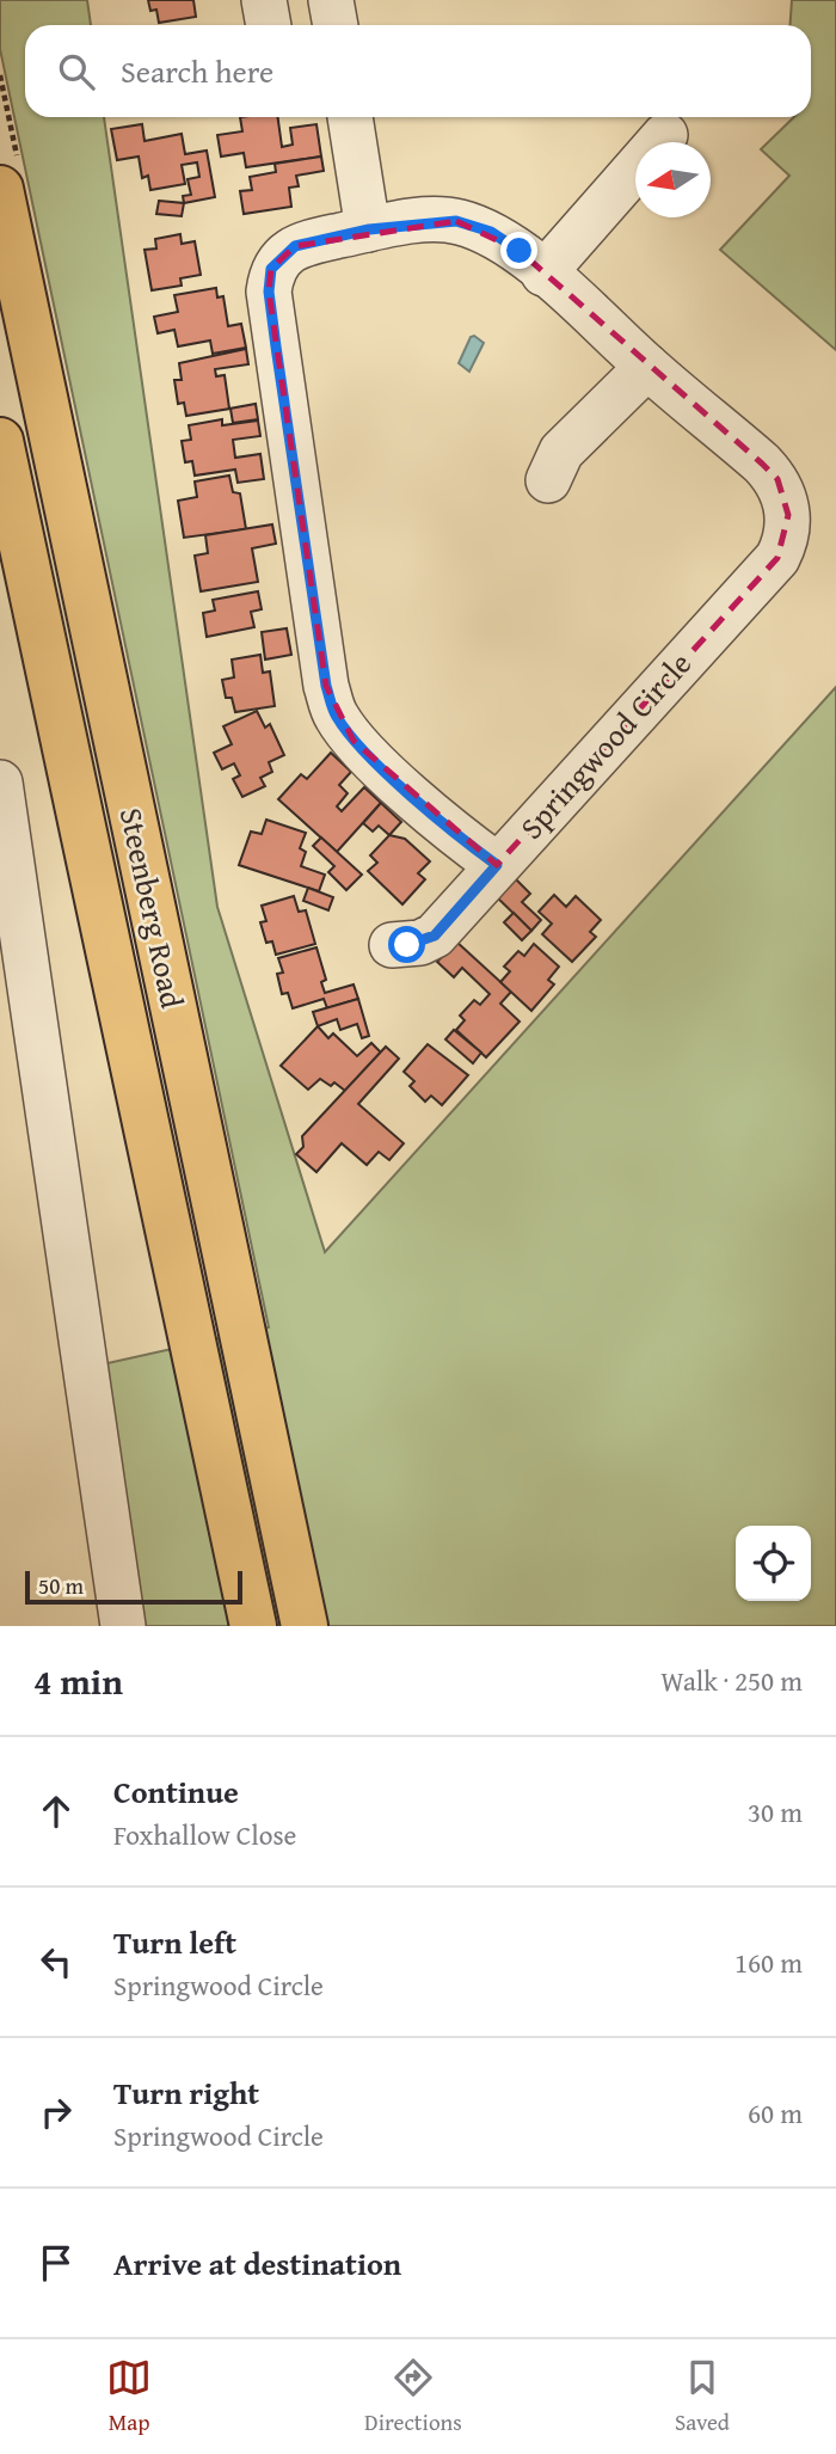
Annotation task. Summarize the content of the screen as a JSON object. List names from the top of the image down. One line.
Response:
{"streets":{"main road":["Steenberg Road"],"street":["Springwood Circle"]},"scale_bar":"50 m","north":"left","page":{"search":"Search here","scale":"50 m","heading":["4 min","Walk · 250 m"],"list":[["Continue","Foxhallow Close","30 m"],["Turn left","Springwood Circle","160 m"],["Turn right","Springwood Circle","60 m"],"Arrive at destination"],"nav":["Map","Directions","Saved"]}}
